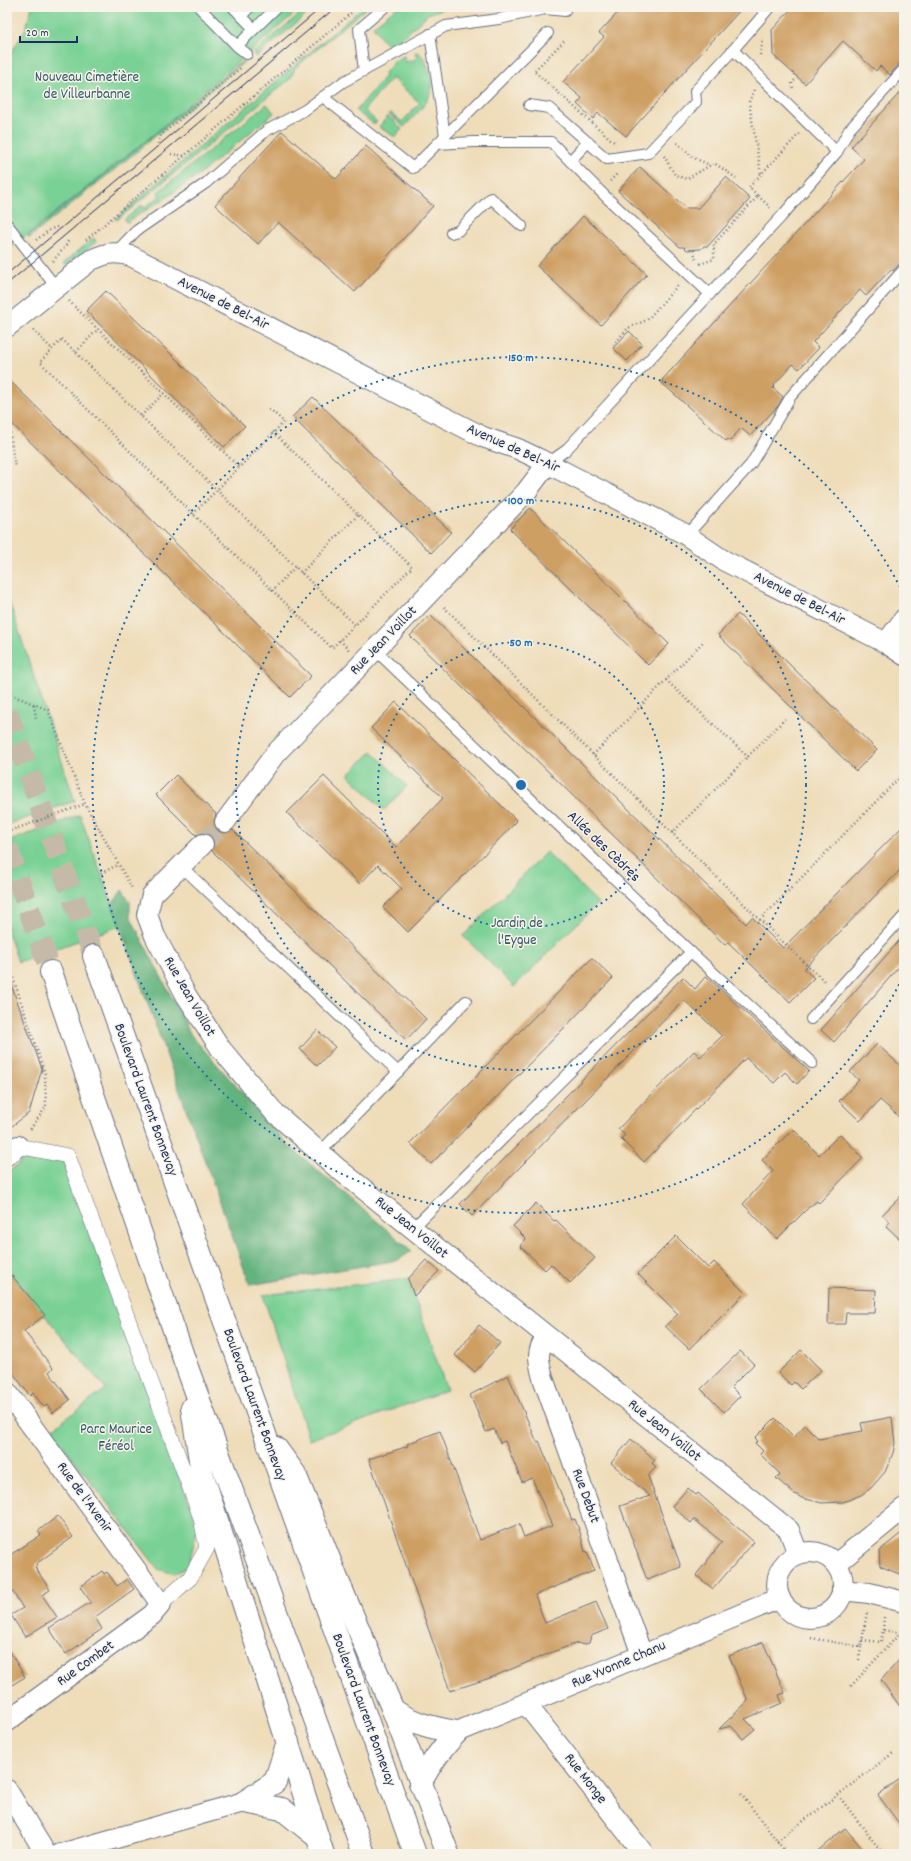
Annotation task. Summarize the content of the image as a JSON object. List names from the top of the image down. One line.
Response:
{"streets":{"highway":["Boulevard Laurent Bonnevay"],"street":["Avenue de Bel-Air","Rue Jean Voillot","Rue Debut","Rue de l'Avenir","Rue Combet","Rue Yvonne Chanu","Rue Monge"],"lane":["Allée des Cèdres"]},"crossings":[["Avenue de Bel-Air","Rue Jean Voillot"],["Rue Jean Voillot","Allée des Cèdres"],["Rue Jean Voillot","Rue Debut"],["Rue Jean Voillot","Rue Yvonne Chanu"],["Rue Debut","Rue Yvonne Chanu"],["Rue de l'Avenir","Rue Combet"],["Rue Yvonne Chanu","Rue Monge"]],"parks":["Nouveau Cimetière de Villeurbanne","Jardin de l'Eygue","Parc Maurice Féréol"],"scale_bar":"20 m","rings":["150 m","100 m","50 m"]}
